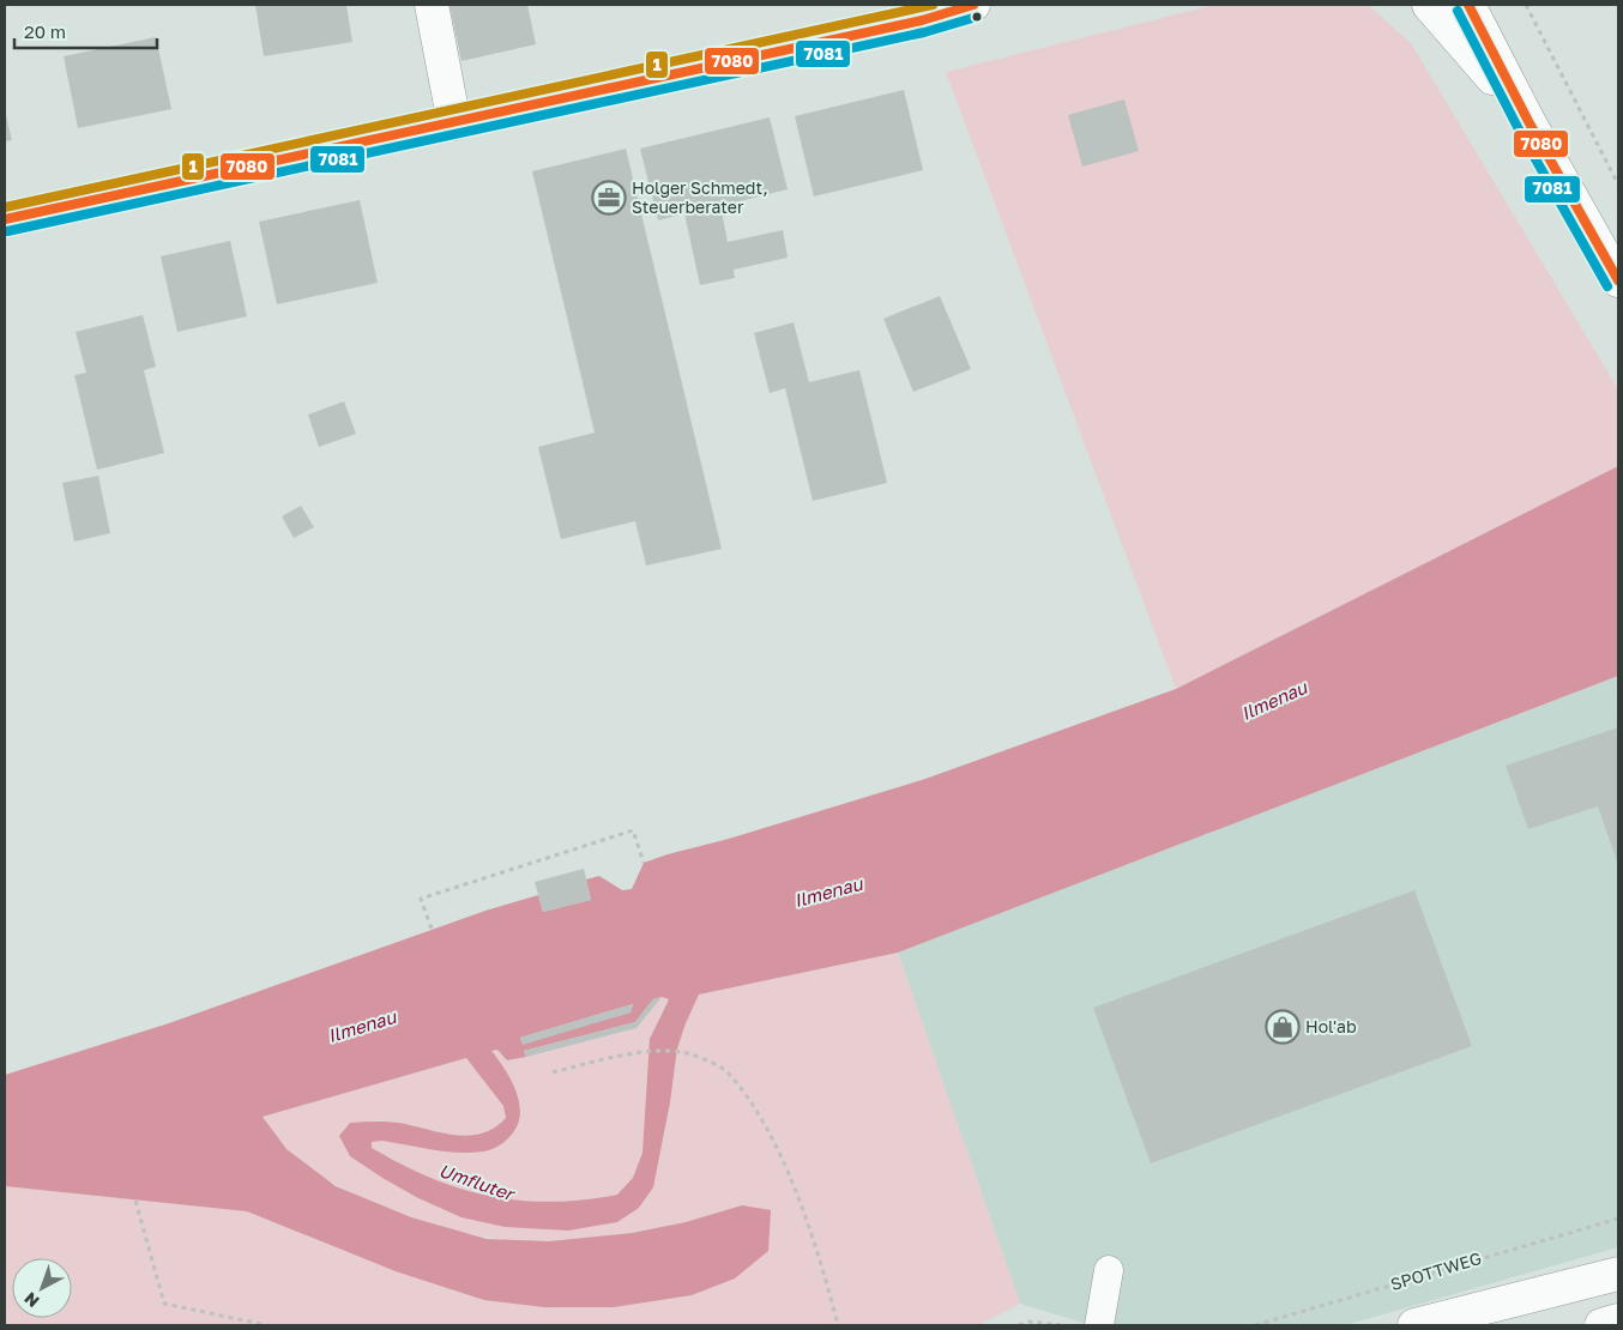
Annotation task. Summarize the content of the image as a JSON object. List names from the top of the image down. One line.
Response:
{"streets":{"path":["SPOTTWEG"]},"water":["Ilmenau","Umfluter"],"places":{"office":["Holger Schmedt, Steuerberater"],"shop":["Hol'ab"]},"lines":["transit line 7080","transit line 1","transit line 7081"],"scale_bar":"20 m","north":"bottom left"}
